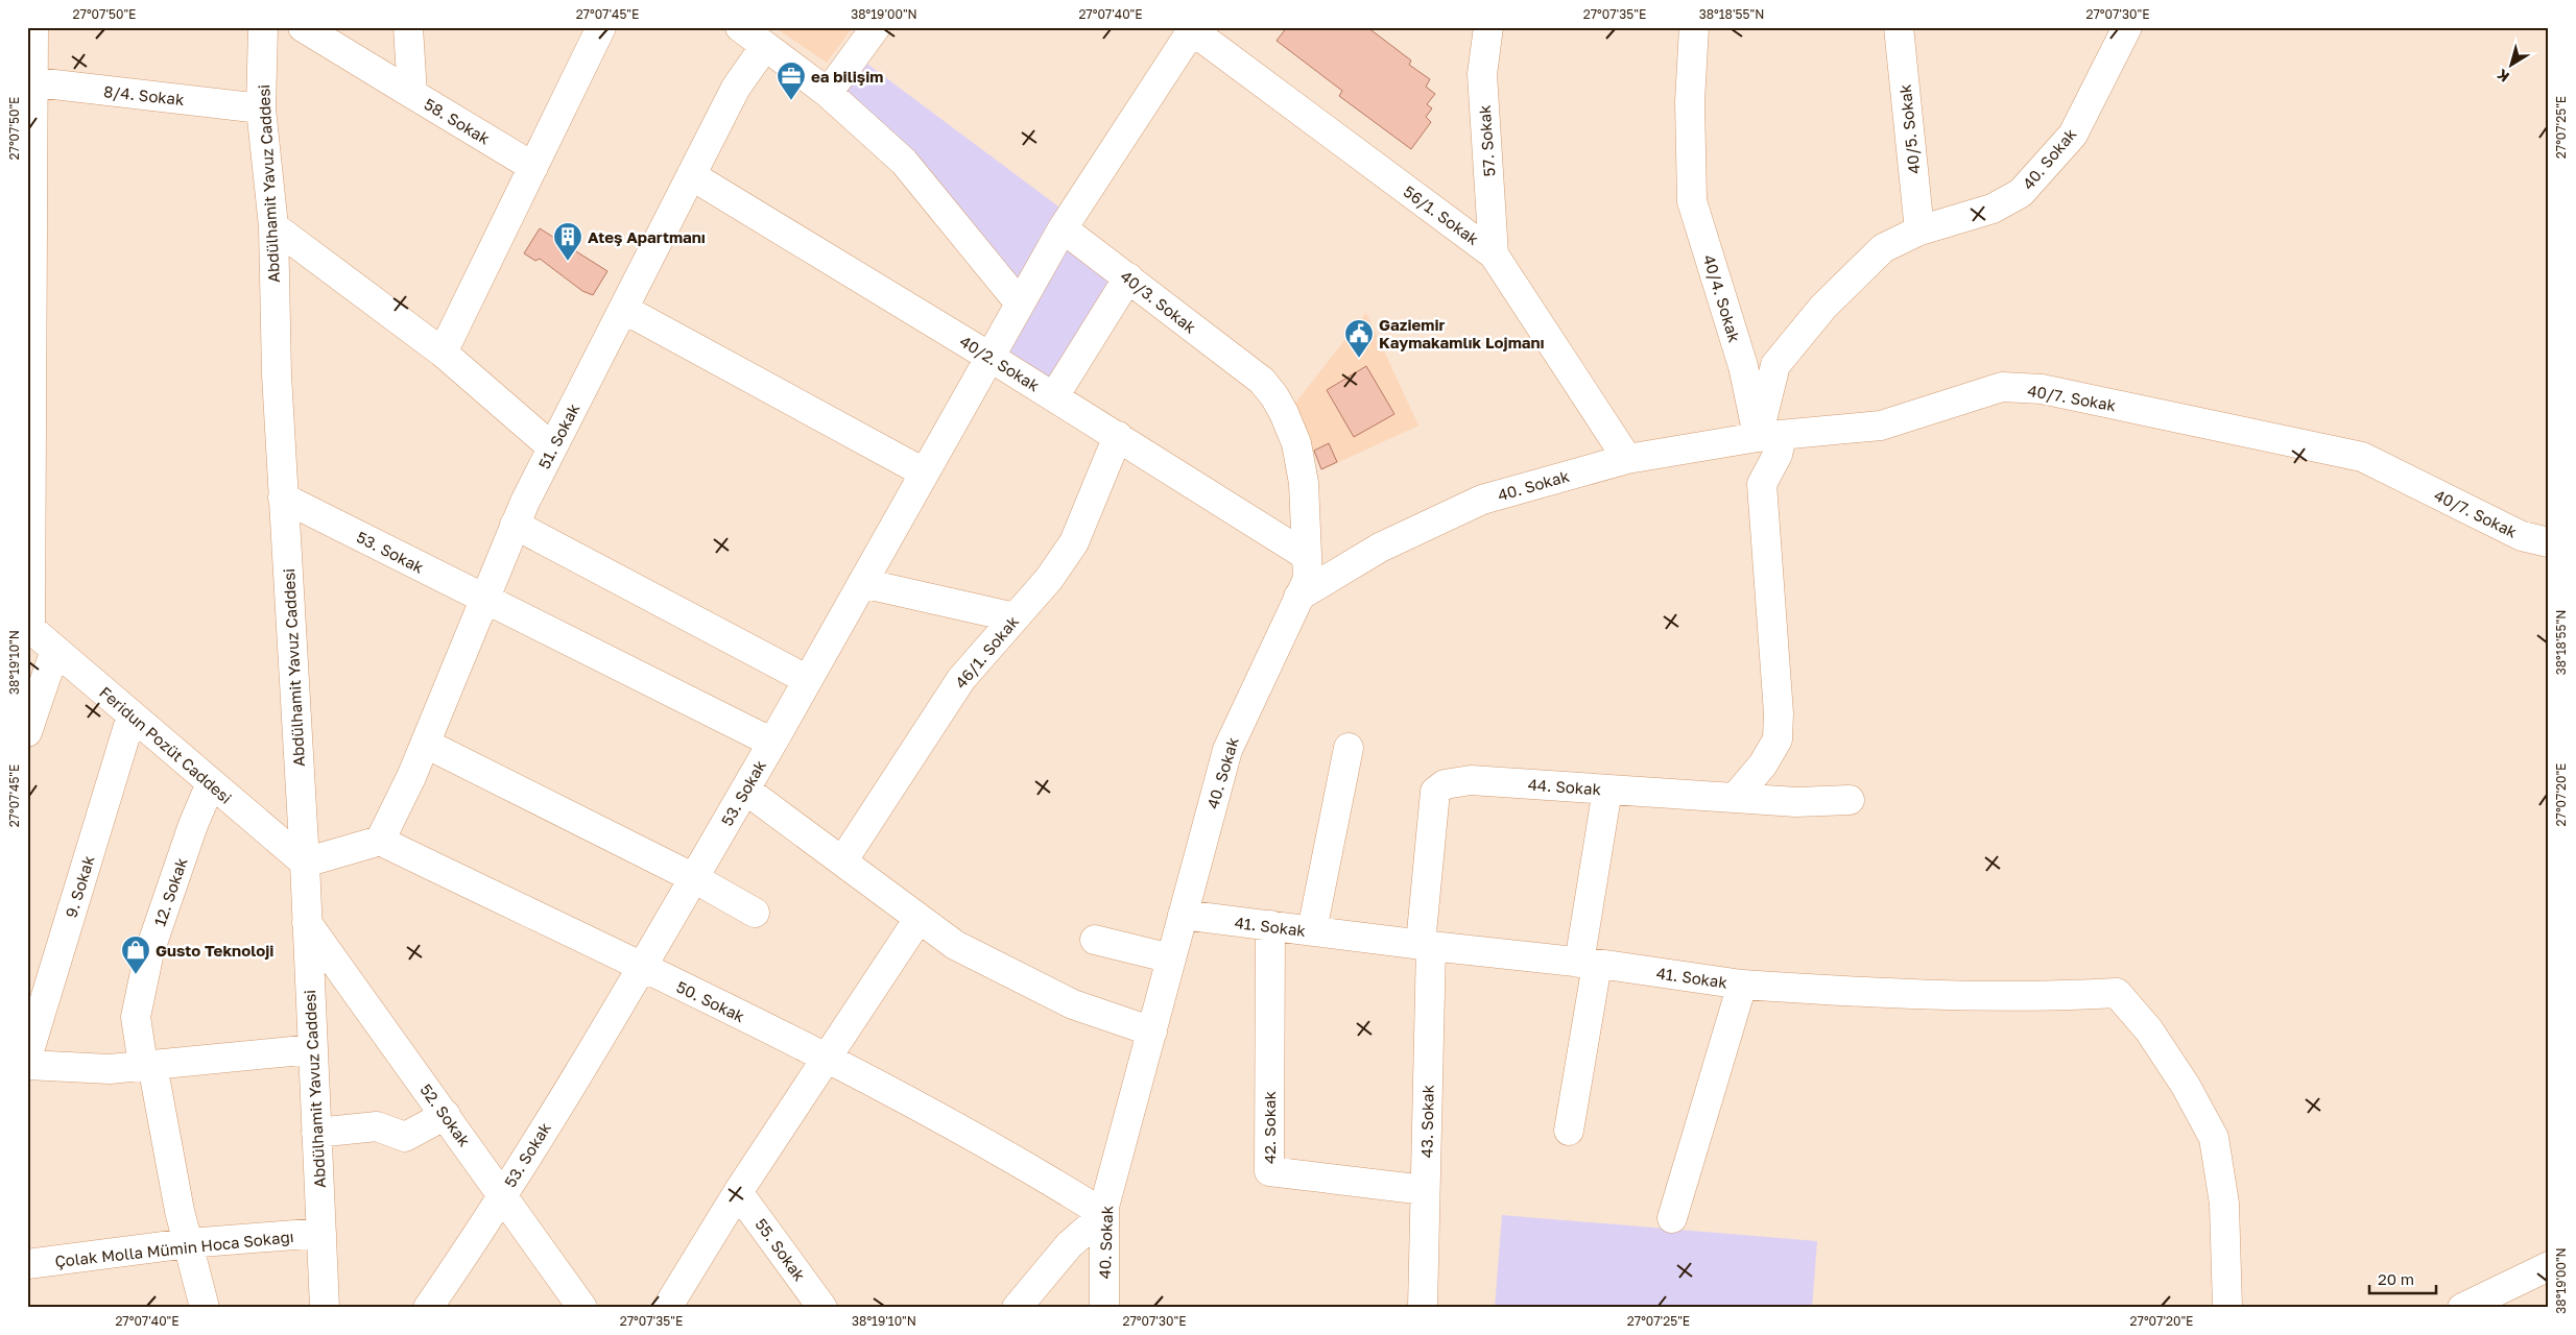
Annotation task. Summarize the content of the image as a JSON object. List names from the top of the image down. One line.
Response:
{"streets":{"street":["8/4. Sokak","58. Sokak","40/5. Sokak","57. Sokak","40. Sokak","Abdülhamit Yavuz Caddesi","56/1. Sokak","40/4. Sokak","40/3. Sokak","40/2. Sokak","40/7. Sokak","51. Sokak","53. Sokak","46/1. Sokak","Feridun Pozüt Caddesi","44. Sokak","9. Sokak","12. Sokak","41. Sokak","50. Sokak","52. Sokak","43. Sokak","42. Sokak","Çolak Molla Mümin Hoca Sokağı","55. Sokak"]},"crossings":[["8/4. Sokak","Abdülhamit Yavuz Caddesi"],["40/5. Sokak","40. Sokak"],["57. Sokak","56/1. Sokak"],["40. Sokak","56/1. Sokak"],["40. Sokak","40/3. Sokak"],["40. Sokak","41. Sokak"],["40. Sokak","50. Sokak"],["Abdülhamit Yavuz Caddesi","53. Sokak"],["Abdülhamit Yavuz Caddesi","Feridun Pozüt Caddesi"],["Abdülhamit Yavuz Caddesi","52. Sokak"],["Abdülhamit Yavuz Caddesi","Çolak Molla Mümin Hoca Sokağı"],["40/4. Sokak","40/7. Sokak"],["40/3. Sokak","40/2. Sokak"],["40/2. Sokak","51. Sokak"],["40/2. Sokak","46/1. Sokak"],["51. Sokak","53. Sokak"],["51. Sokak","50. Sokak"],["53. Sokak","50. Sokak"],["53. Sokak","52. Sokak"],["Feridun Pozüt Caddesi","9. Sokak"],["Feridun Pozüt Caddesi","12. Sokak"],["44. Sokak","41. Sokak"],["44. Sokak","43. Sokak"],["12. Sokak","Çolak Molla Mümin Hoca Sokağı"],["41. Sokak","43. Sokak"],["41. Sokak","42. Sokak"],["43. Sokak","42. Sokak"]],"places":{"office":["ea bilişim"],"building":["Ateş Apartmanı"],"public building":["Gaziemir Kaymakamlık Lojmanı"],"shop":["Gusto Teknoloji"]},"scale_bar":"20 m","north":"bottom left","coordinates":["27°07'50\"E","27°07'45\"E","38°19'00\"N","27°07'40\"E","27°07'35\"E","38°18'55\"N","27°07'30\"E","27°07'25\"E","38°19'10\"N","27°07'20\"E"]}
